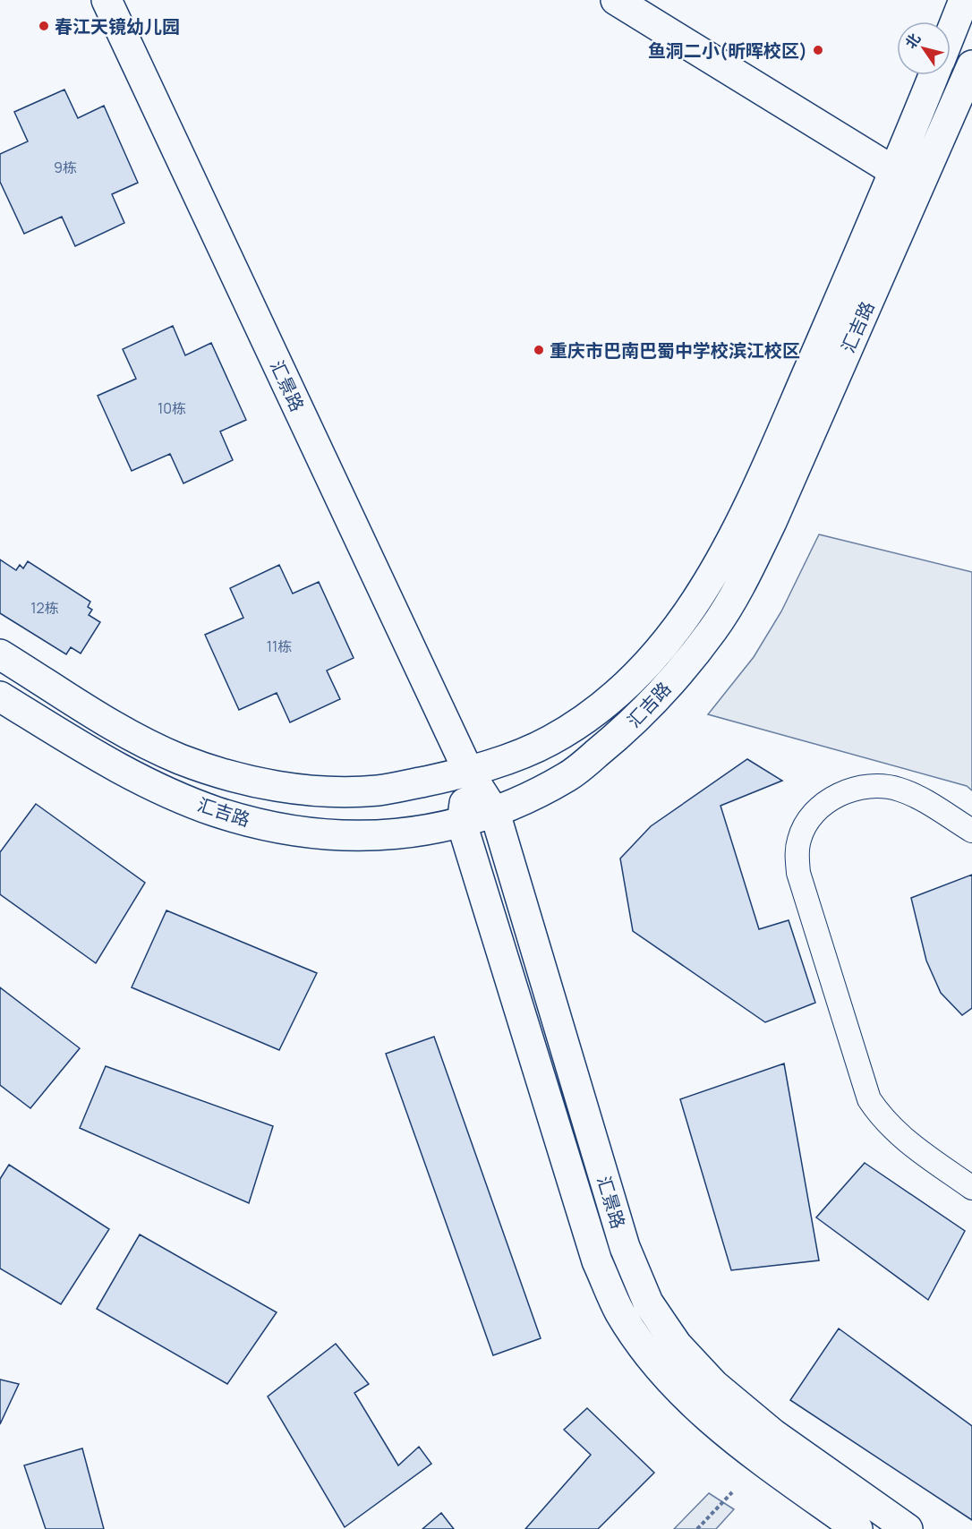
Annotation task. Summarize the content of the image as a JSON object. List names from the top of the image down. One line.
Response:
{"streets":{"street":["汇吉路","汇景路"]},"crossings":[["汇吉路","汇景路"]],"places":["春江天镜幼儿园","鱼洞二小(昕晖校区)","重庆市巴南巴蜀中学校滨江校区"],"house_numbers":["9栋","10栋","12栋","11栋"],"north":"top left"}
